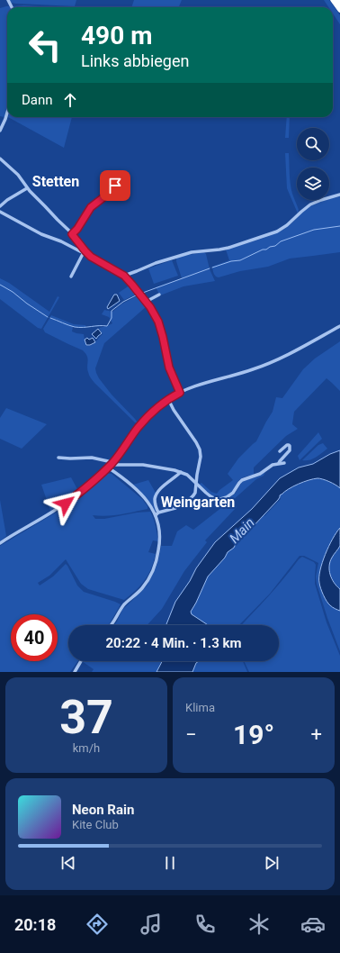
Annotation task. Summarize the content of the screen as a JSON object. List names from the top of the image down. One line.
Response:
{"districts":["Stetten","Weingarten"],"water":["Main"],"page":{"turn":["490 m","Links abbiegen"],"then":"Dann","limit":"40","trip":"20:22 · 4 Min. · 1.3 km","tile":[["37","km/h"],"Klima"],"heat":["−","19°","+"],"song":["Neon Rain","Kite Club"],"tabs":"20:18"}}
